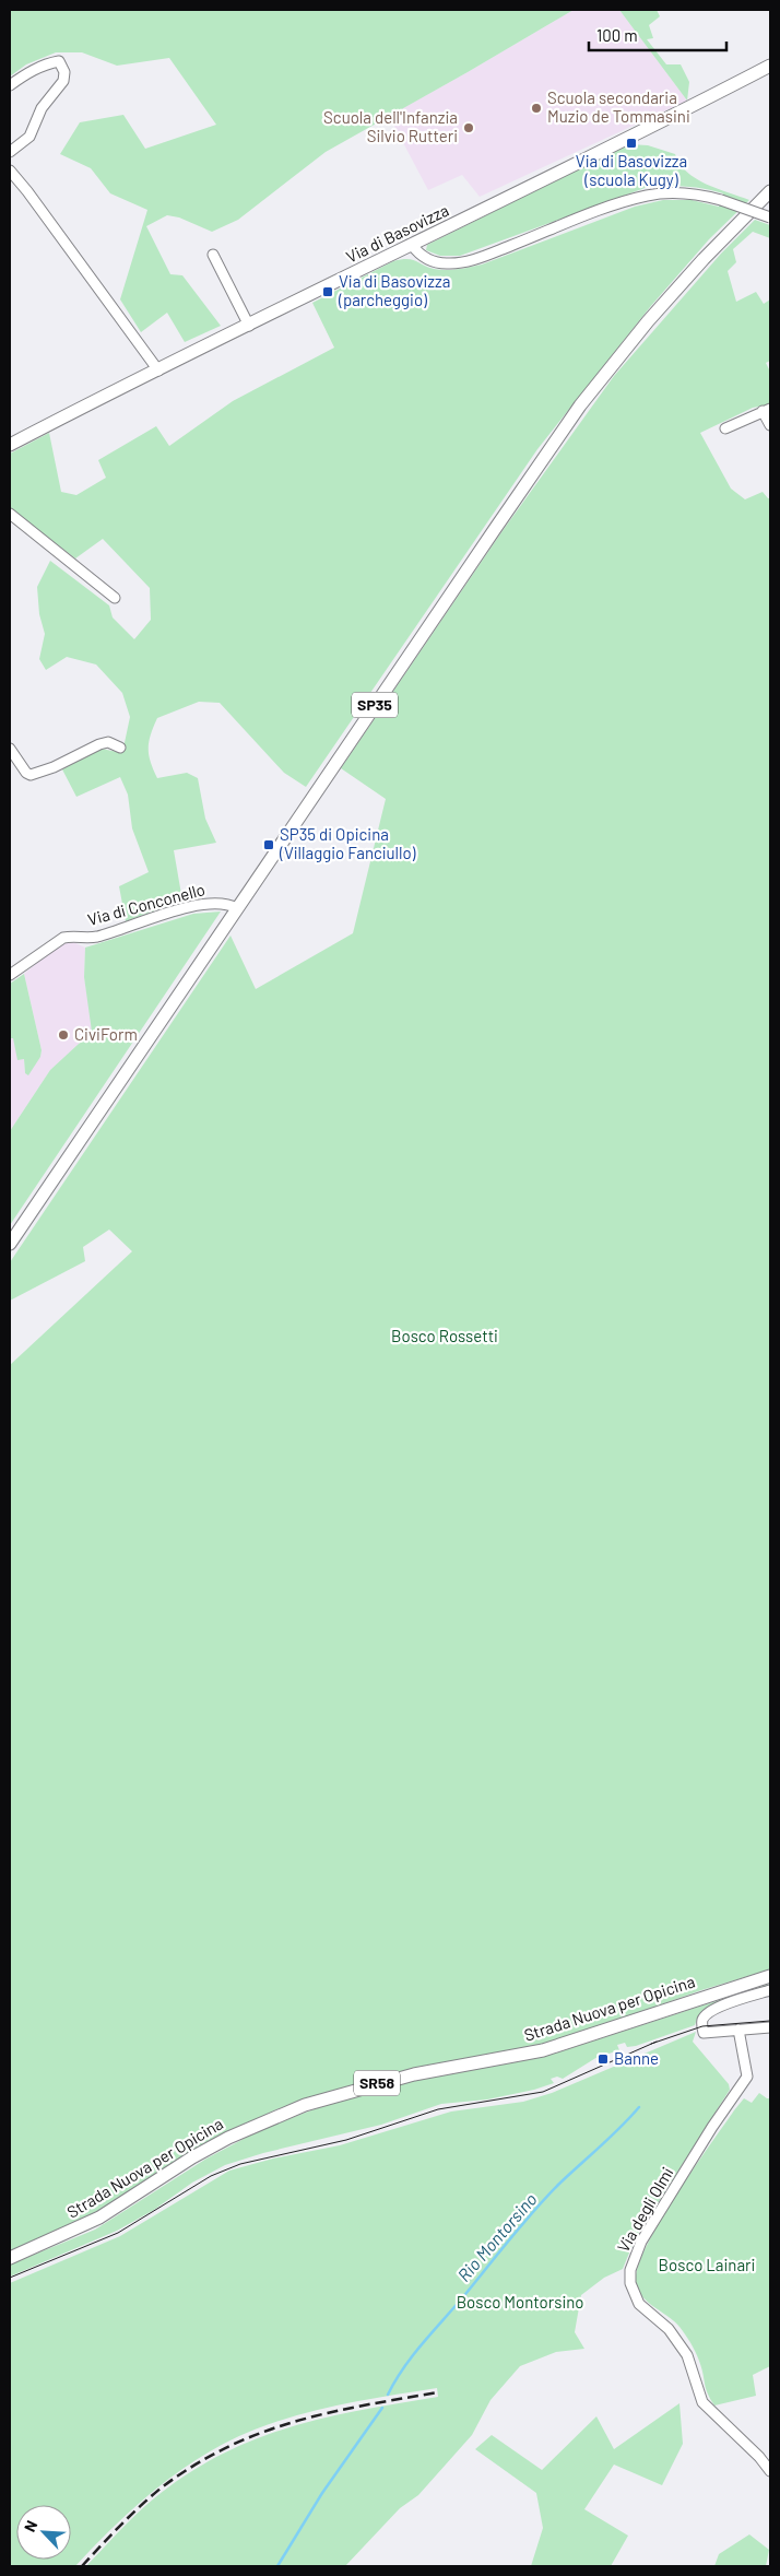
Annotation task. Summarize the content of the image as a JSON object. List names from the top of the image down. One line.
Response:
{"streets":{"main road":["Via di Basovizza","SP35","Strada Nuova per Opicina","SR58"],"street":["Via di Conconello","Via degli Olmi"]},"crossings":[["SP35","Via di Conconello"]],"water":["Rio Montorsino"],"parks":["Bosco Rossetti","Bosco Lainari","Bosco Montorsino"],"places":{"other":["Scuola secondaria Muzio de Tommasini","Scuola dell'Infanzia Silvio Rutteri","CiviForm"],"transit":["Via di Basovizza (scuola Kugy)","Via di Basovizza (parcheggio)","SP35 di Opicina (Villaggio Fanciullo)","Banne"]},"scale_bar":"100 m","north":"top left"}
